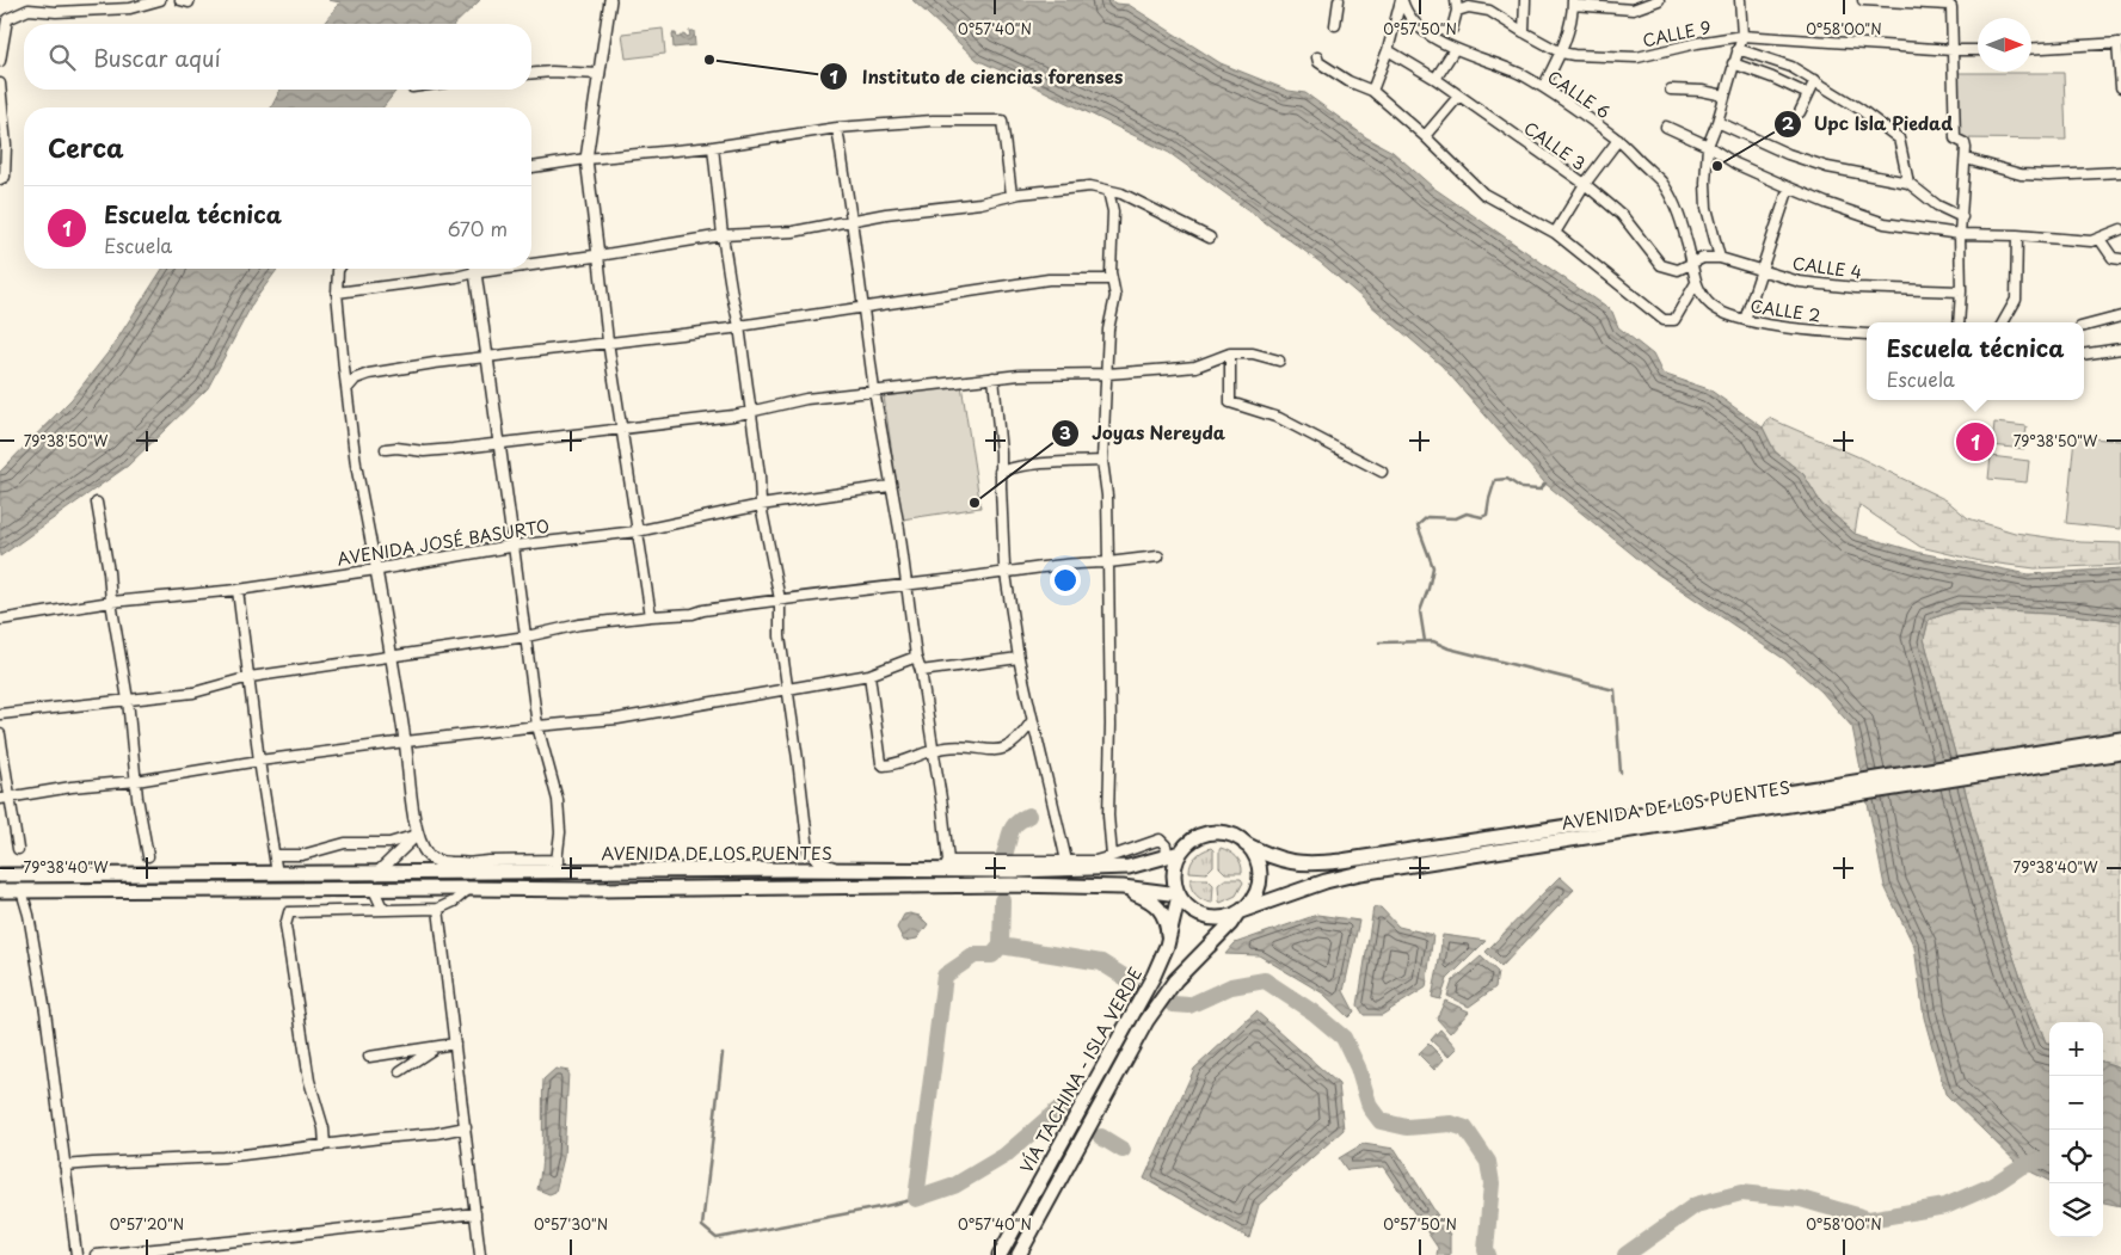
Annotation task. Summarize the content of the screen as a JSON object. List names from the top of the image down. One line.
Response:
{"streets":{"main road":["AVENIDA DE LOS PUENTES","VÍA TACHINA - ISLA VERDE"],"street":["CALLE 9","CALLE 6","CALLE 3","CALLE 4","CALLE 2","AVENIDA JOSÉ BASURTO"]},"crossings":[["CALLE 6","CALLE 3"],["CALLE 6","CALLE 4"],["CALLE 6","CALLE 2"],["CALLE 3","CALLE 4"],["CALLE 3","CALLE 2"],["CALLE 4","CALLE 2"],["AVENIDA DE LOS PUENTES","VÍA TACHINA - ISLA VERDE"]],"places":["Instituto de ciencias forenses","Upc Isla Piedad","Joyas Nereyda"],"north":"right","page":{"search":"Buscar aquí","heading":"Cerca","list":[{"mark":"1","name":"Escuela técnica","note":"Escuela","value":"670 m"}],"popup":["Escuela técnica","Escuela"],"pins":"1","map_buttons":["+","−"]},"coordinates":["0°57'40\"N","0°57'50\"N","0°58'00\"N","79°38'50\"W","79°38'40\"W","0°57'20\"N","0°57'30\"N"]}
